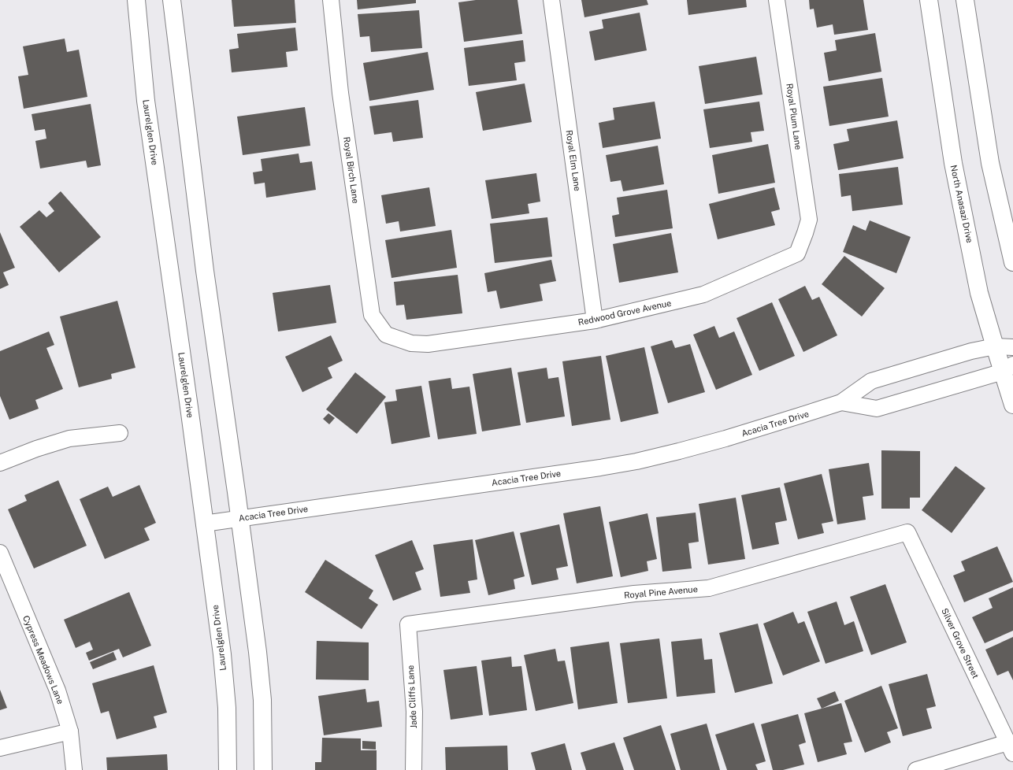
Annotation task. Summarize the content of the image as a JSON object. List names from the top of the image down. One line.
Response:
{"streets":{"street":["Royal Plum Lane","Laurelglen Drive","Royal Elm Lane","Royal Birch Lane","North Anasazi Drive","Redwood Grove Avenue","Acacia Tree Drive","Royal Pine Avenue","Silver Grove Street","Cypress Meadows Lane","Jade Cliffs Lane"]},"crossings":[["Royal Plum Lane","Redwood Grove Avenue"],["Laurelglen Drive","Acacia Tree Drive"],["Royal Elm Lane","Redwood Grove Avenue"],["Royal Birch Lane","Redwood Grove Avenue"],["North Anasazi Drive","Acacia Tree Drive"],["Royal Pine Avenue","Silver Grove Street"],["Royal Pine Avenue","Jade Cliffs Lane"]]}
